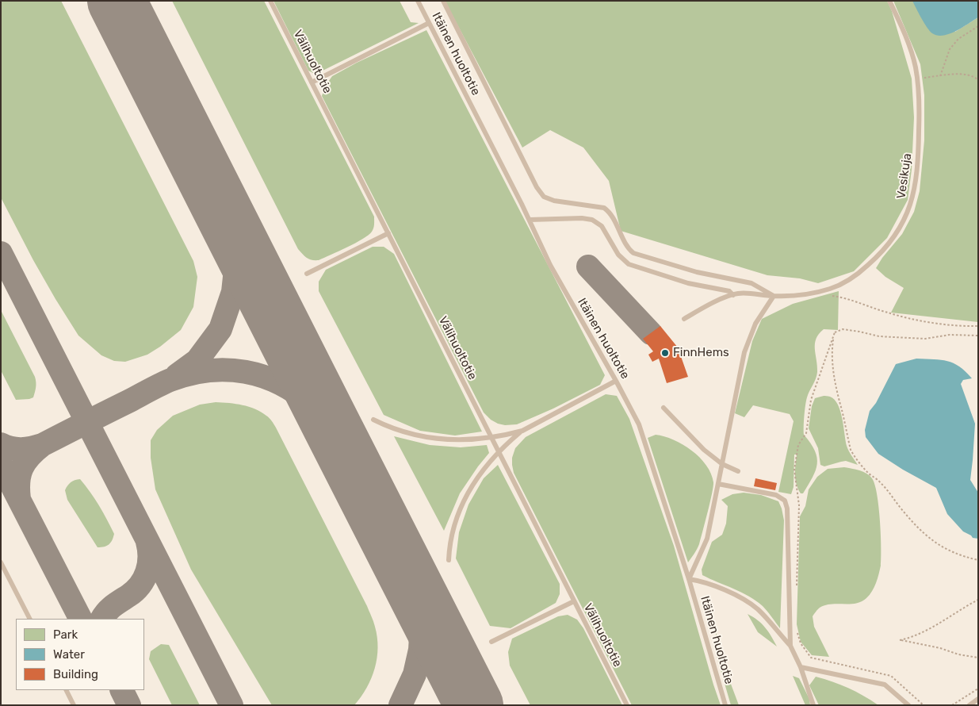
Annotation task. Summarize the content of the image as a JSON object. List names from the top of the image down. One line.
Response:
{"streets":{"lane":["Itäinen huoltotie","Välihuoltotie","Vesikuja"]},"places":["FinnHems"],"legend":["Park","Water","Building"]}
